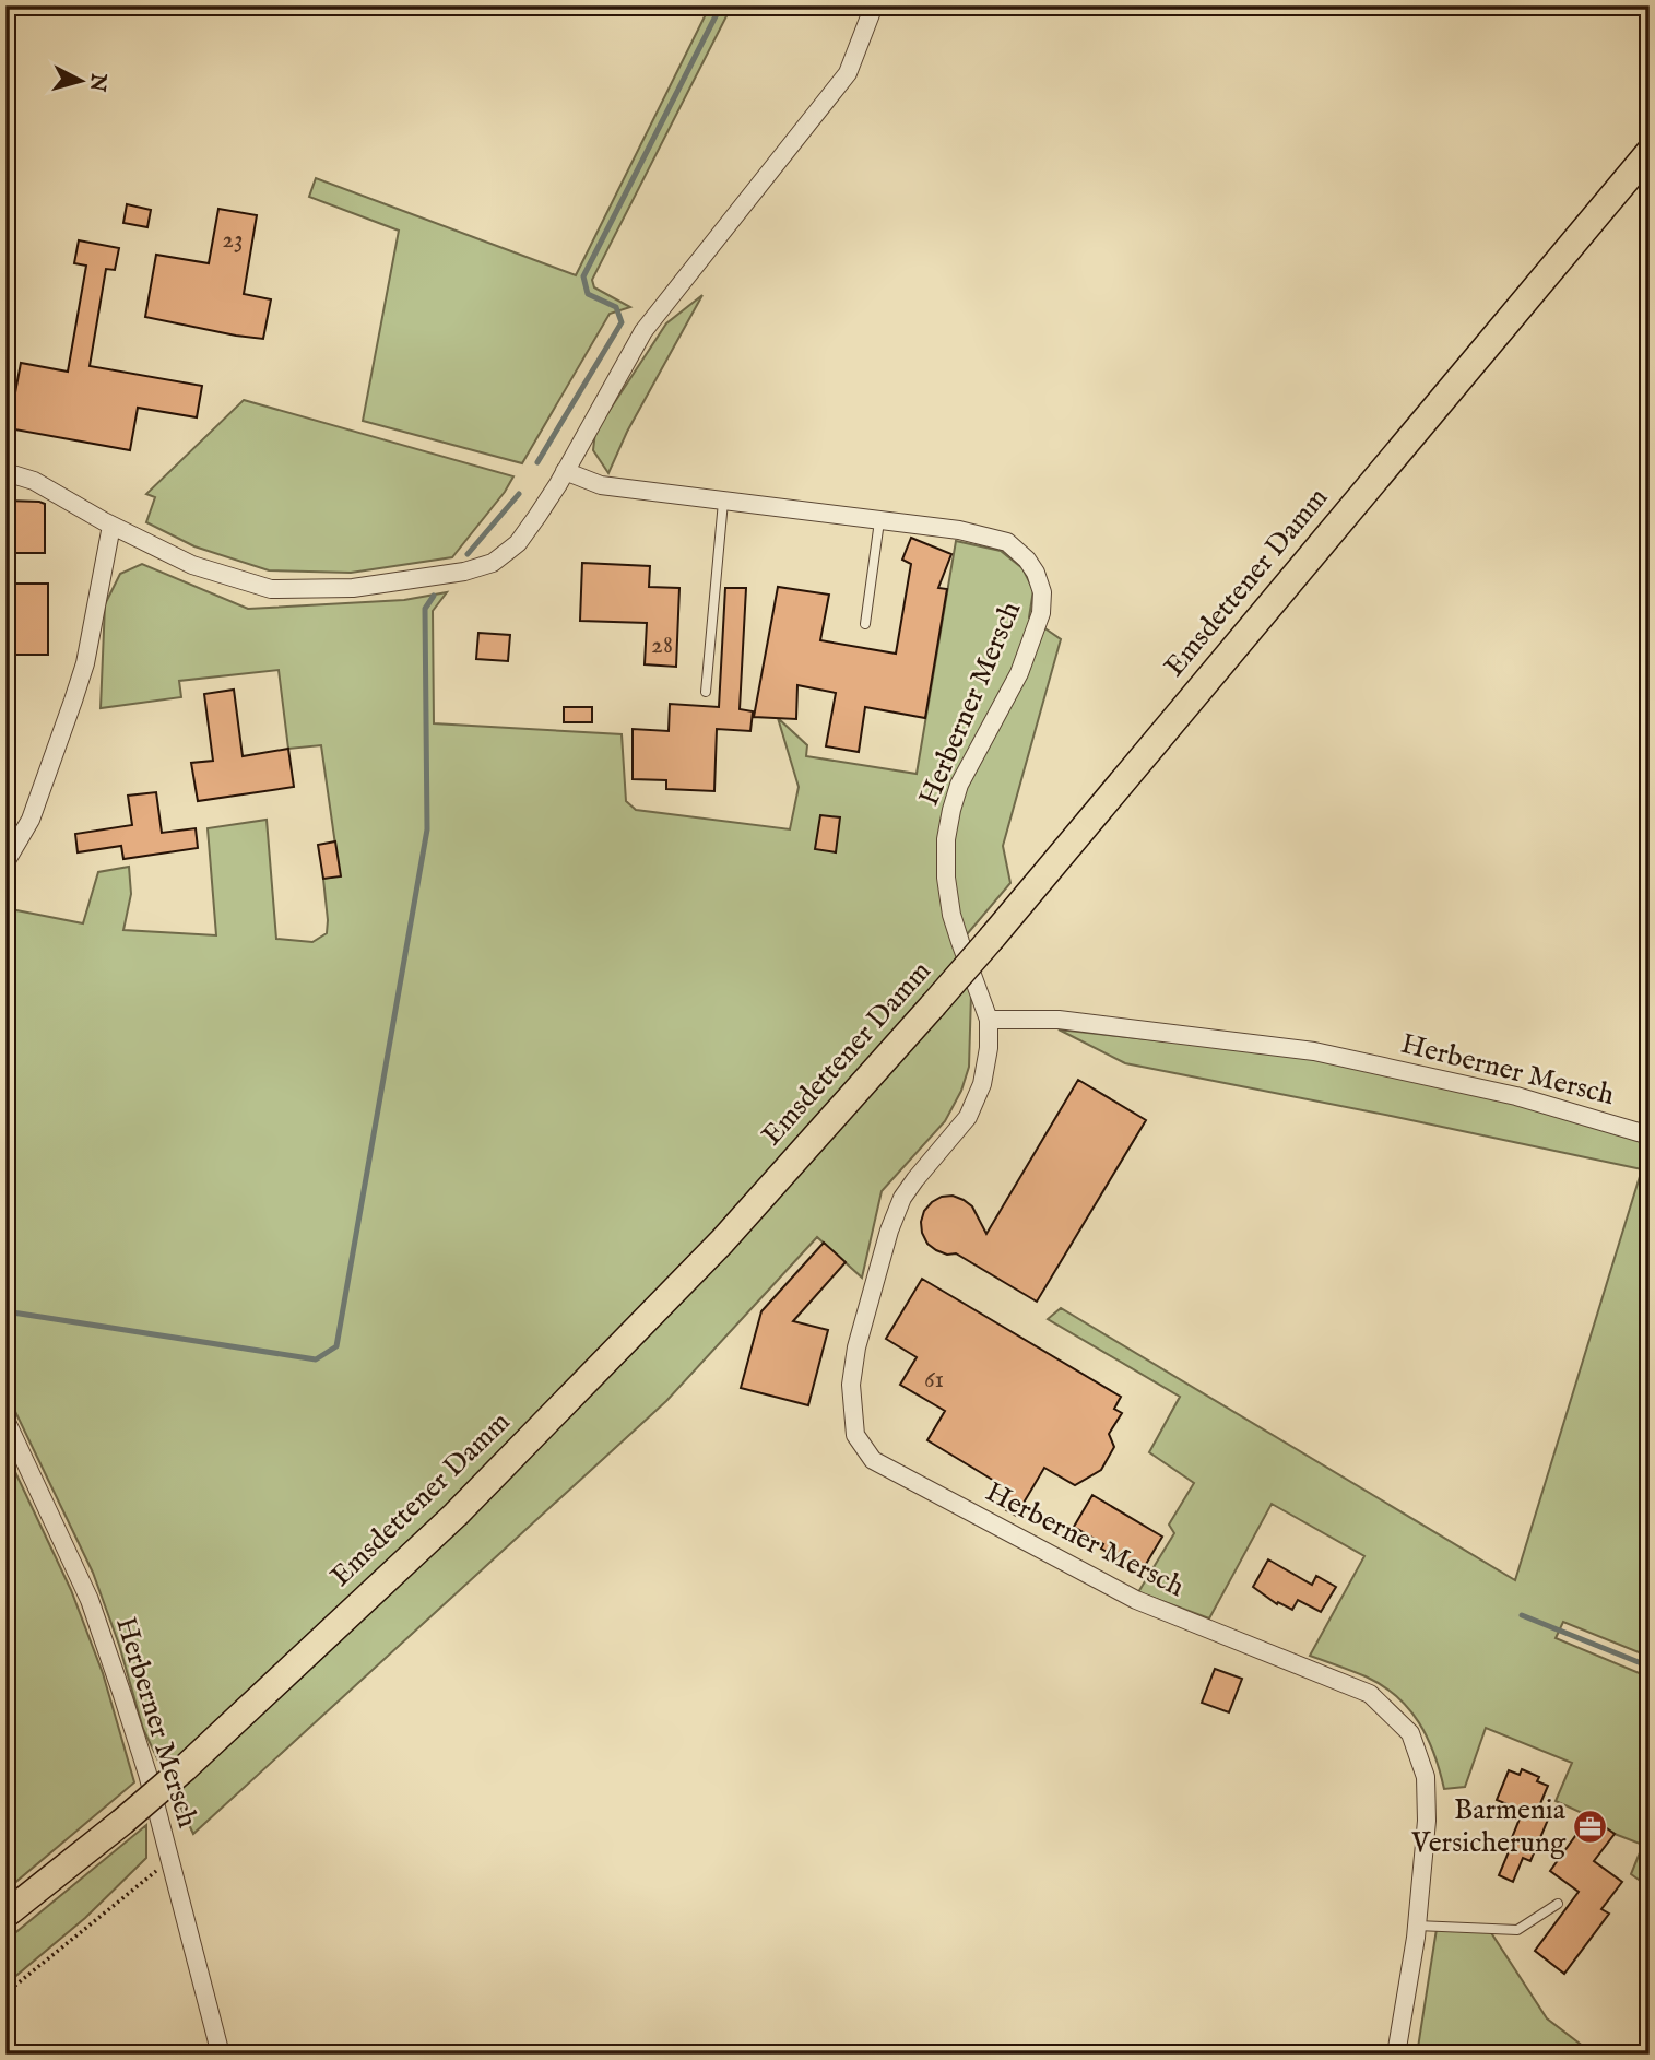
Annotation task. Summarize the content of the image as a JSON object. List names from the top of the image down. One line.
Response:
{"streets":{"main road":["Emsdettener Damm"],"street":["Herberner Mersch"]},"places":{"office":["Barmenia Versicherung"]},"house_numbers":["23","28","61"],"north":"right"}
